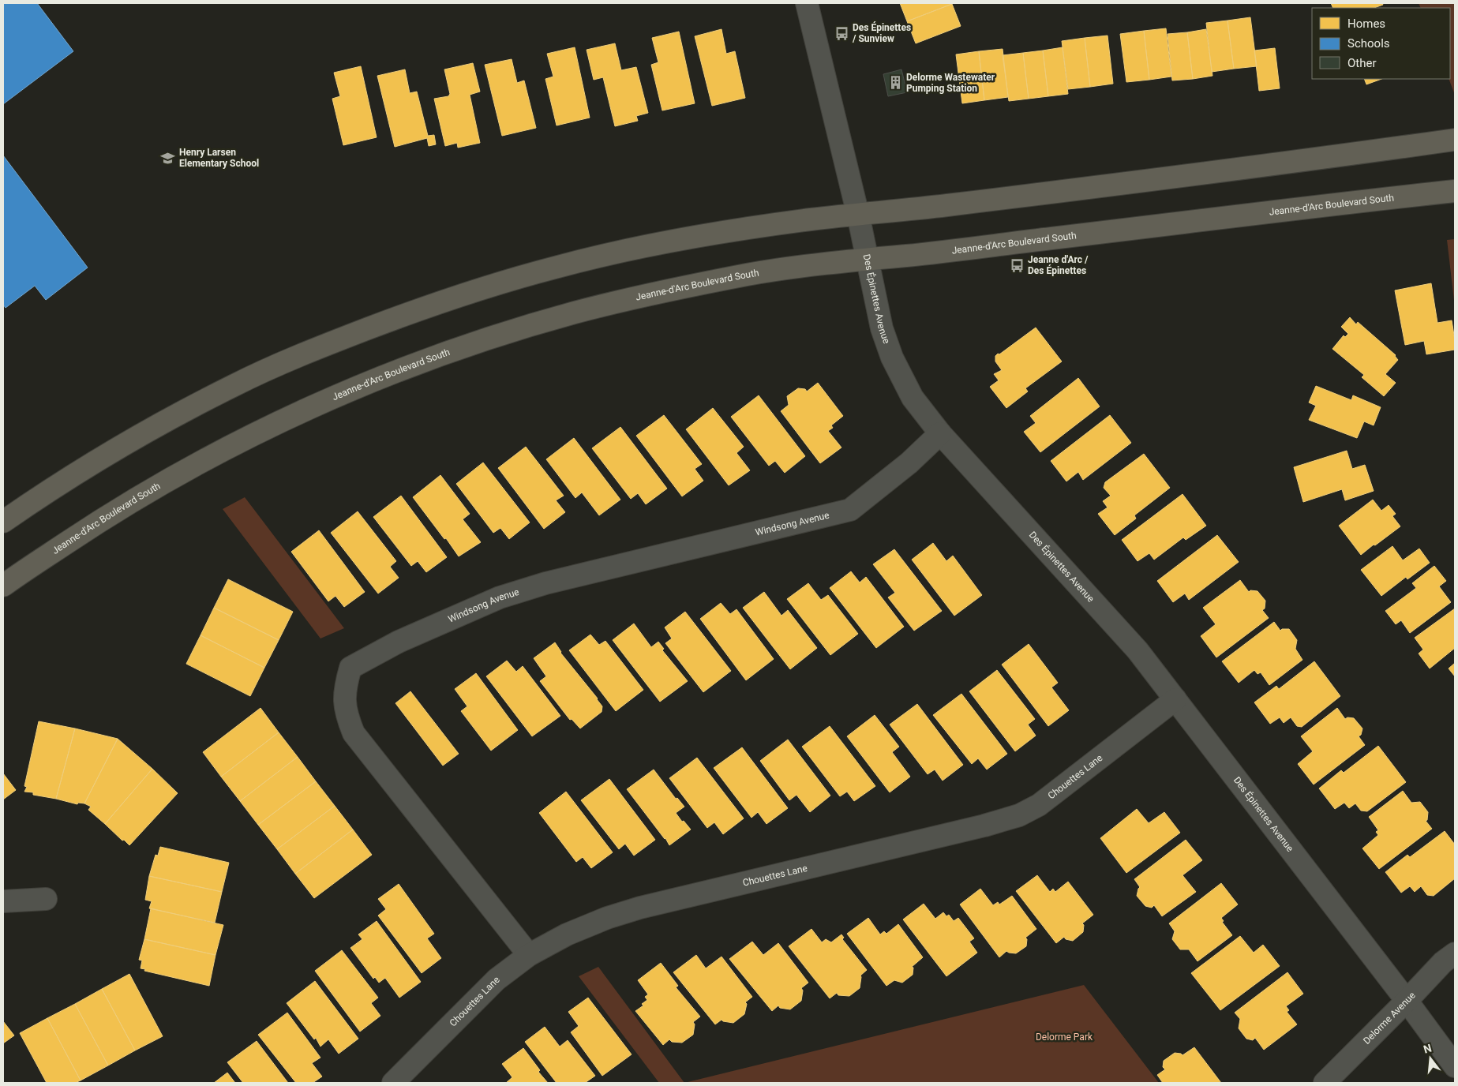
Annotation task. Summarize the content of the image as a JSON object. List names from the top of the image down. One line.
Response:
{"streets":{"main road":["Jeanne-d'Arc Boulevard South"],"street":["Des Épinettes Avenue","Windsong Avenue","Chouettes Lane","Delorme Avenue"]},"crossings":[["Jeanne-d'Arc Boulevard South","Des Épinettes Avenue"],["Des Épinettes Avenue","Windsong Avenue"],["Des Épinettes Avenue","Chouettes Lane"],["Des Épinettes Avenue","Delorme Avenue"],["Windsong Avenue","Chouettes Lane"]],"parks":["Delorme Park"],"places":{"bus stop":["Des Épinettes / Sunview","Jeanne d'Arc / Des Épinettes"],"building":["Delorme Wastewater Pumping Station"],"school or university":["Henry Larsen Elementary School"]},"legend":["Homes","Schools","Other"],"north":"top"}
